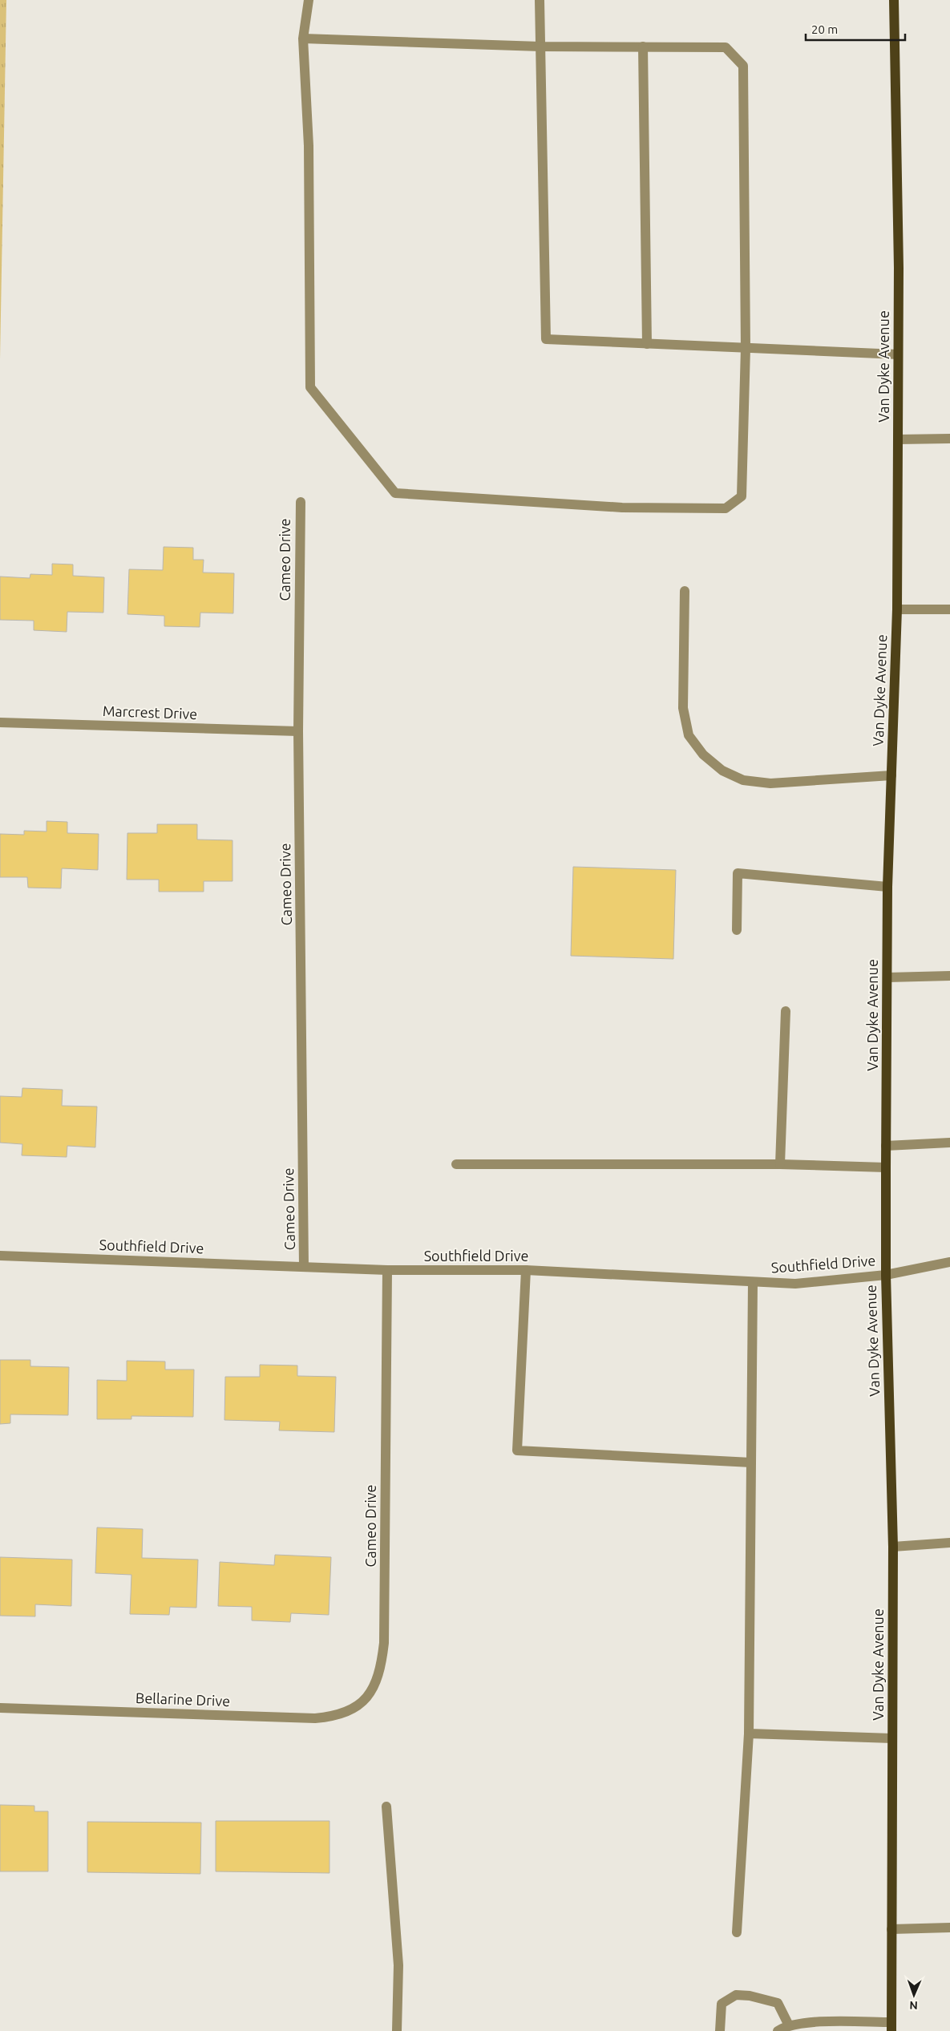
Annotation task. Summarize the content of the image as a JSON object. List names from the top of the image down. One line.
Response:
{"streets":{"main road":["Van Dyke Avenue"],"street":["Cameo Drive","Marcrest Drive","Southfield Drive","Bellarine Drive"]},"crossings":[["Van Dyke Avenue","Southfield Drive"],["Cameo Drive","Marcrest Drive"],["Cameo Drive","Southfield Drive"],["Cameo Drive","Bellarine Drive"]],"scale_bar":"20 m","north":"bottom"}
